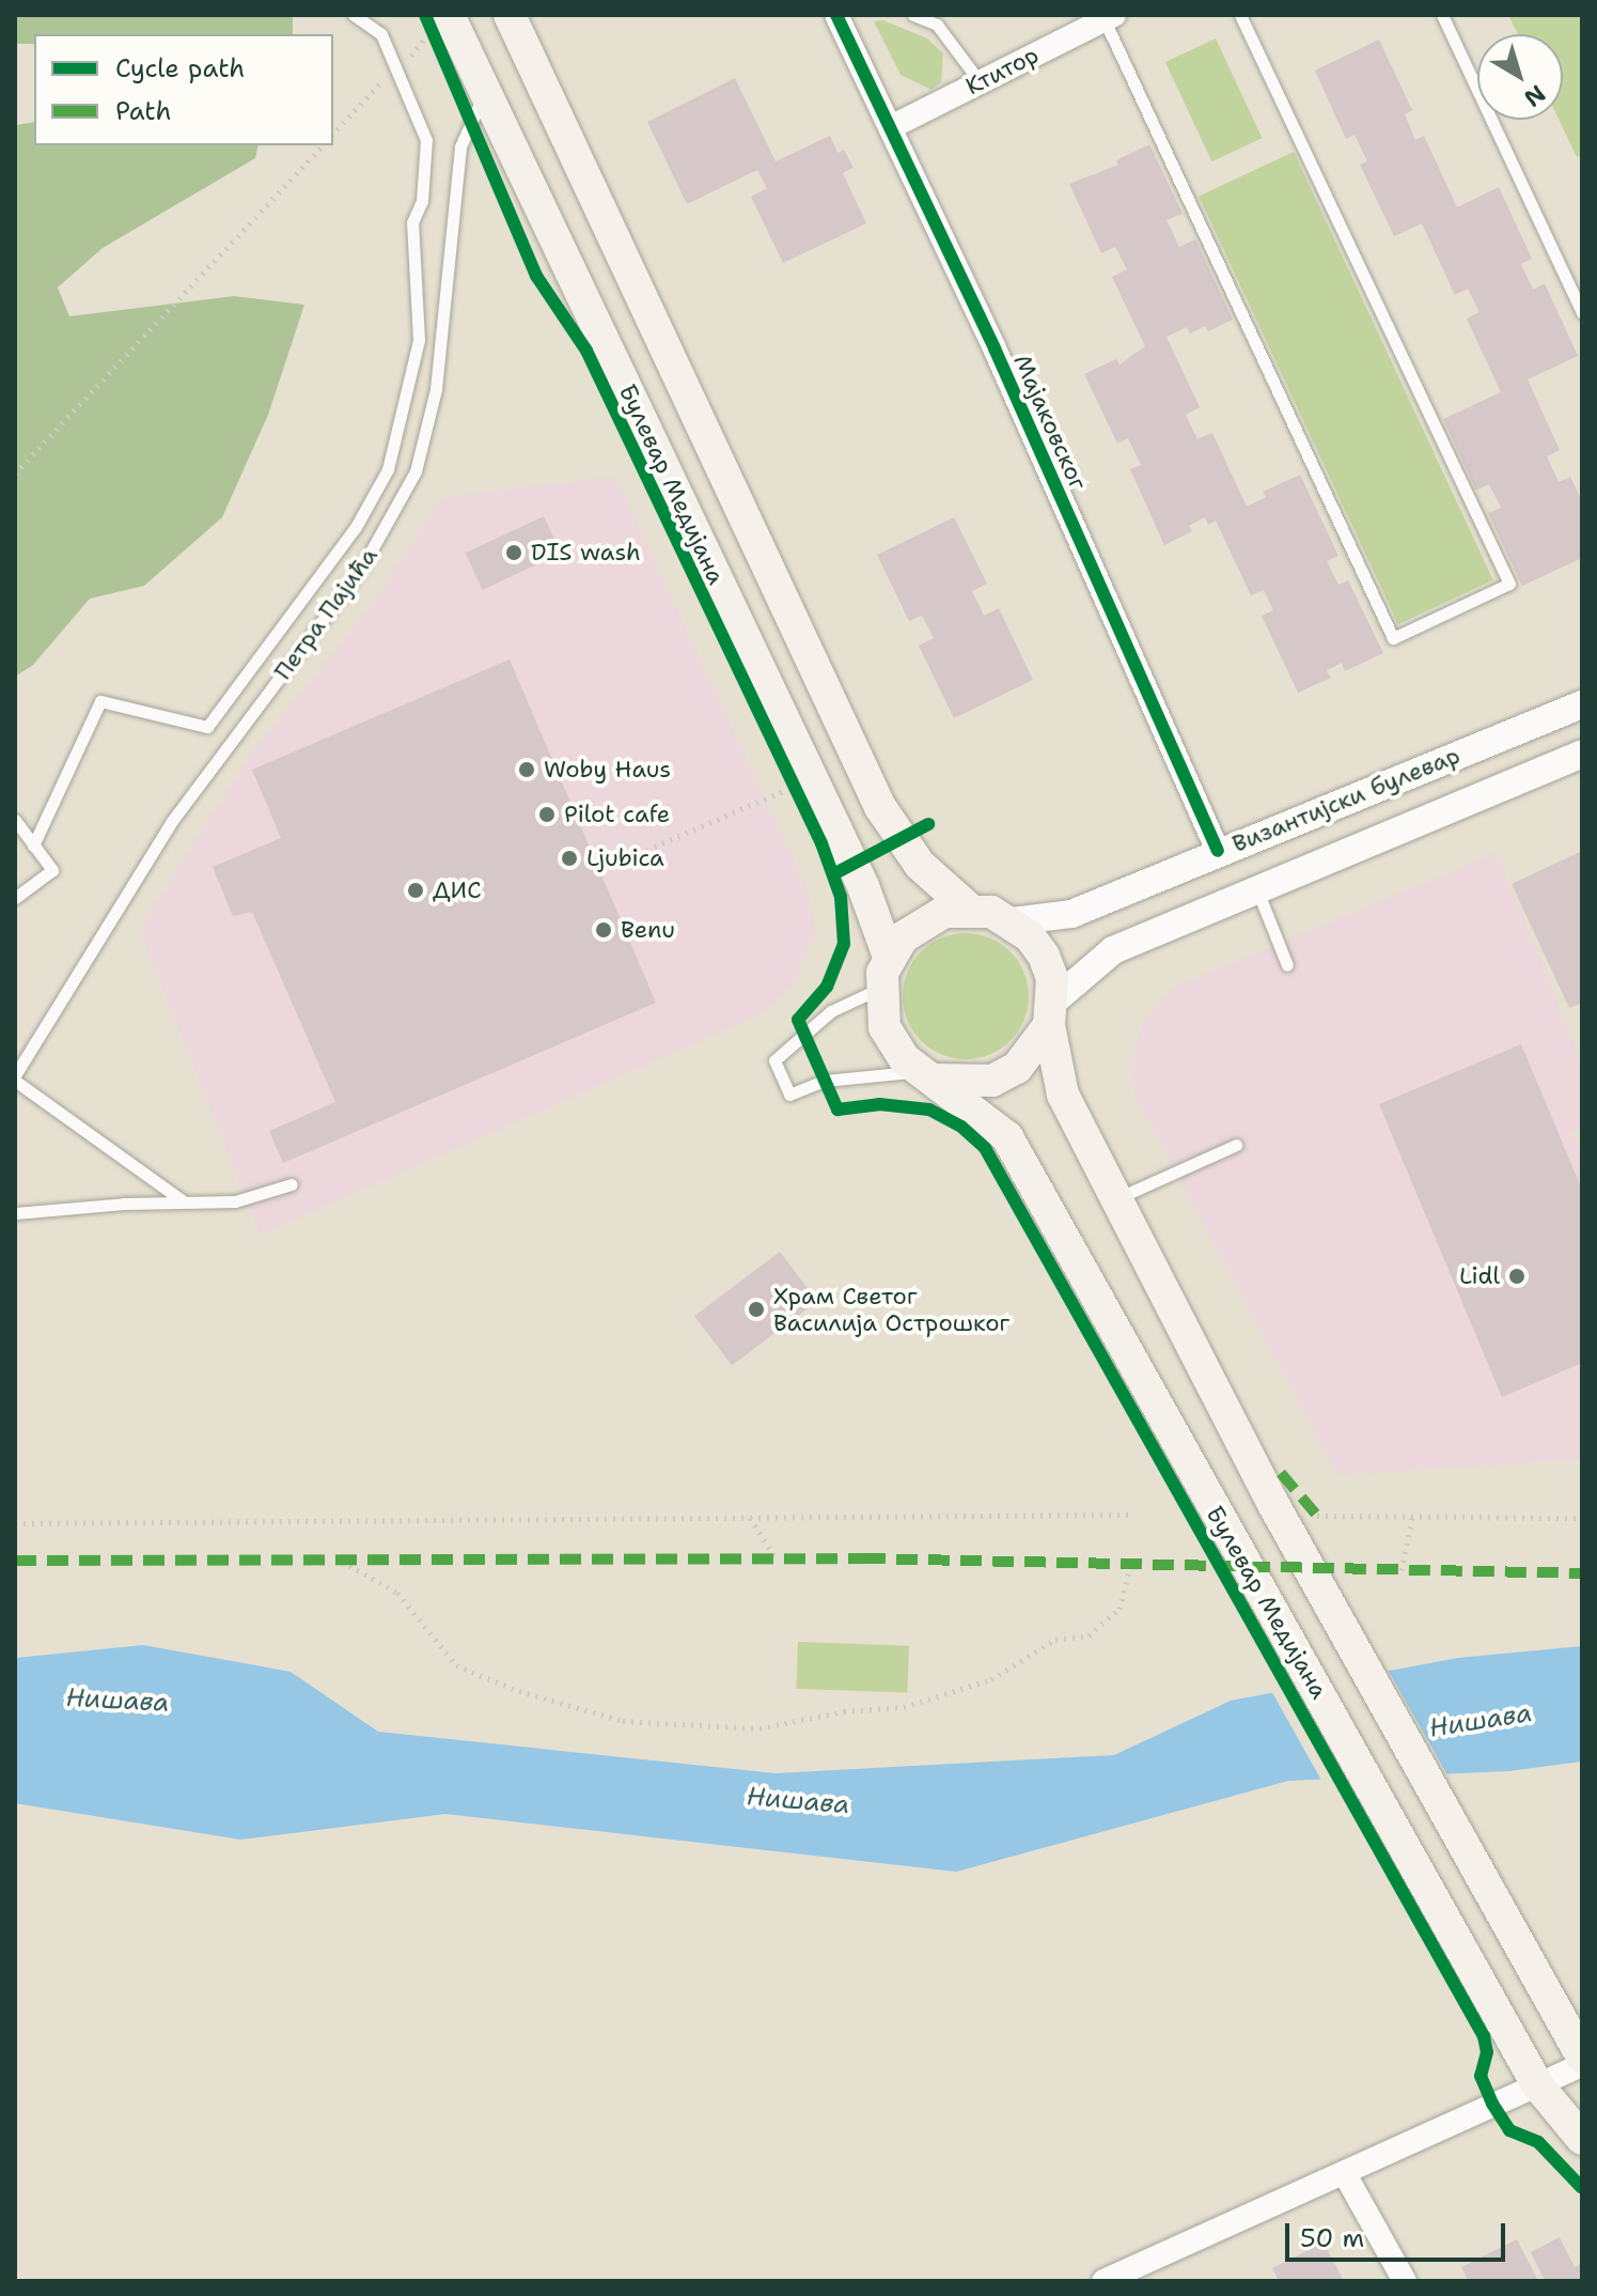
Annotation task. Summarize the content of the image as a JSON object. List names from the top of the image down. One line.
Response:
{"streets":{"main road":["Булевар Медијана"],"street":["Ктитор","Мајаковског","Византијски булевар"],"lane":["Петра Пајића"]},"crossings":[["Ктитор","Мајаковског"],["Мајаковског","Византијски булевар"],["Булевар Медијана","Петра Пајића"],["Булевар Медијана","Византијски булевар"]],"water":["Нишава"],"places":["DIS wash","Woby Haus","Pilot cafe","Ljubica","ДИС","Benu","Lidl","Храм Светог Василија Острошког"],"legend":["Cycle path","Path"],"scale_bar":"50 m","north":"bottom right"}
